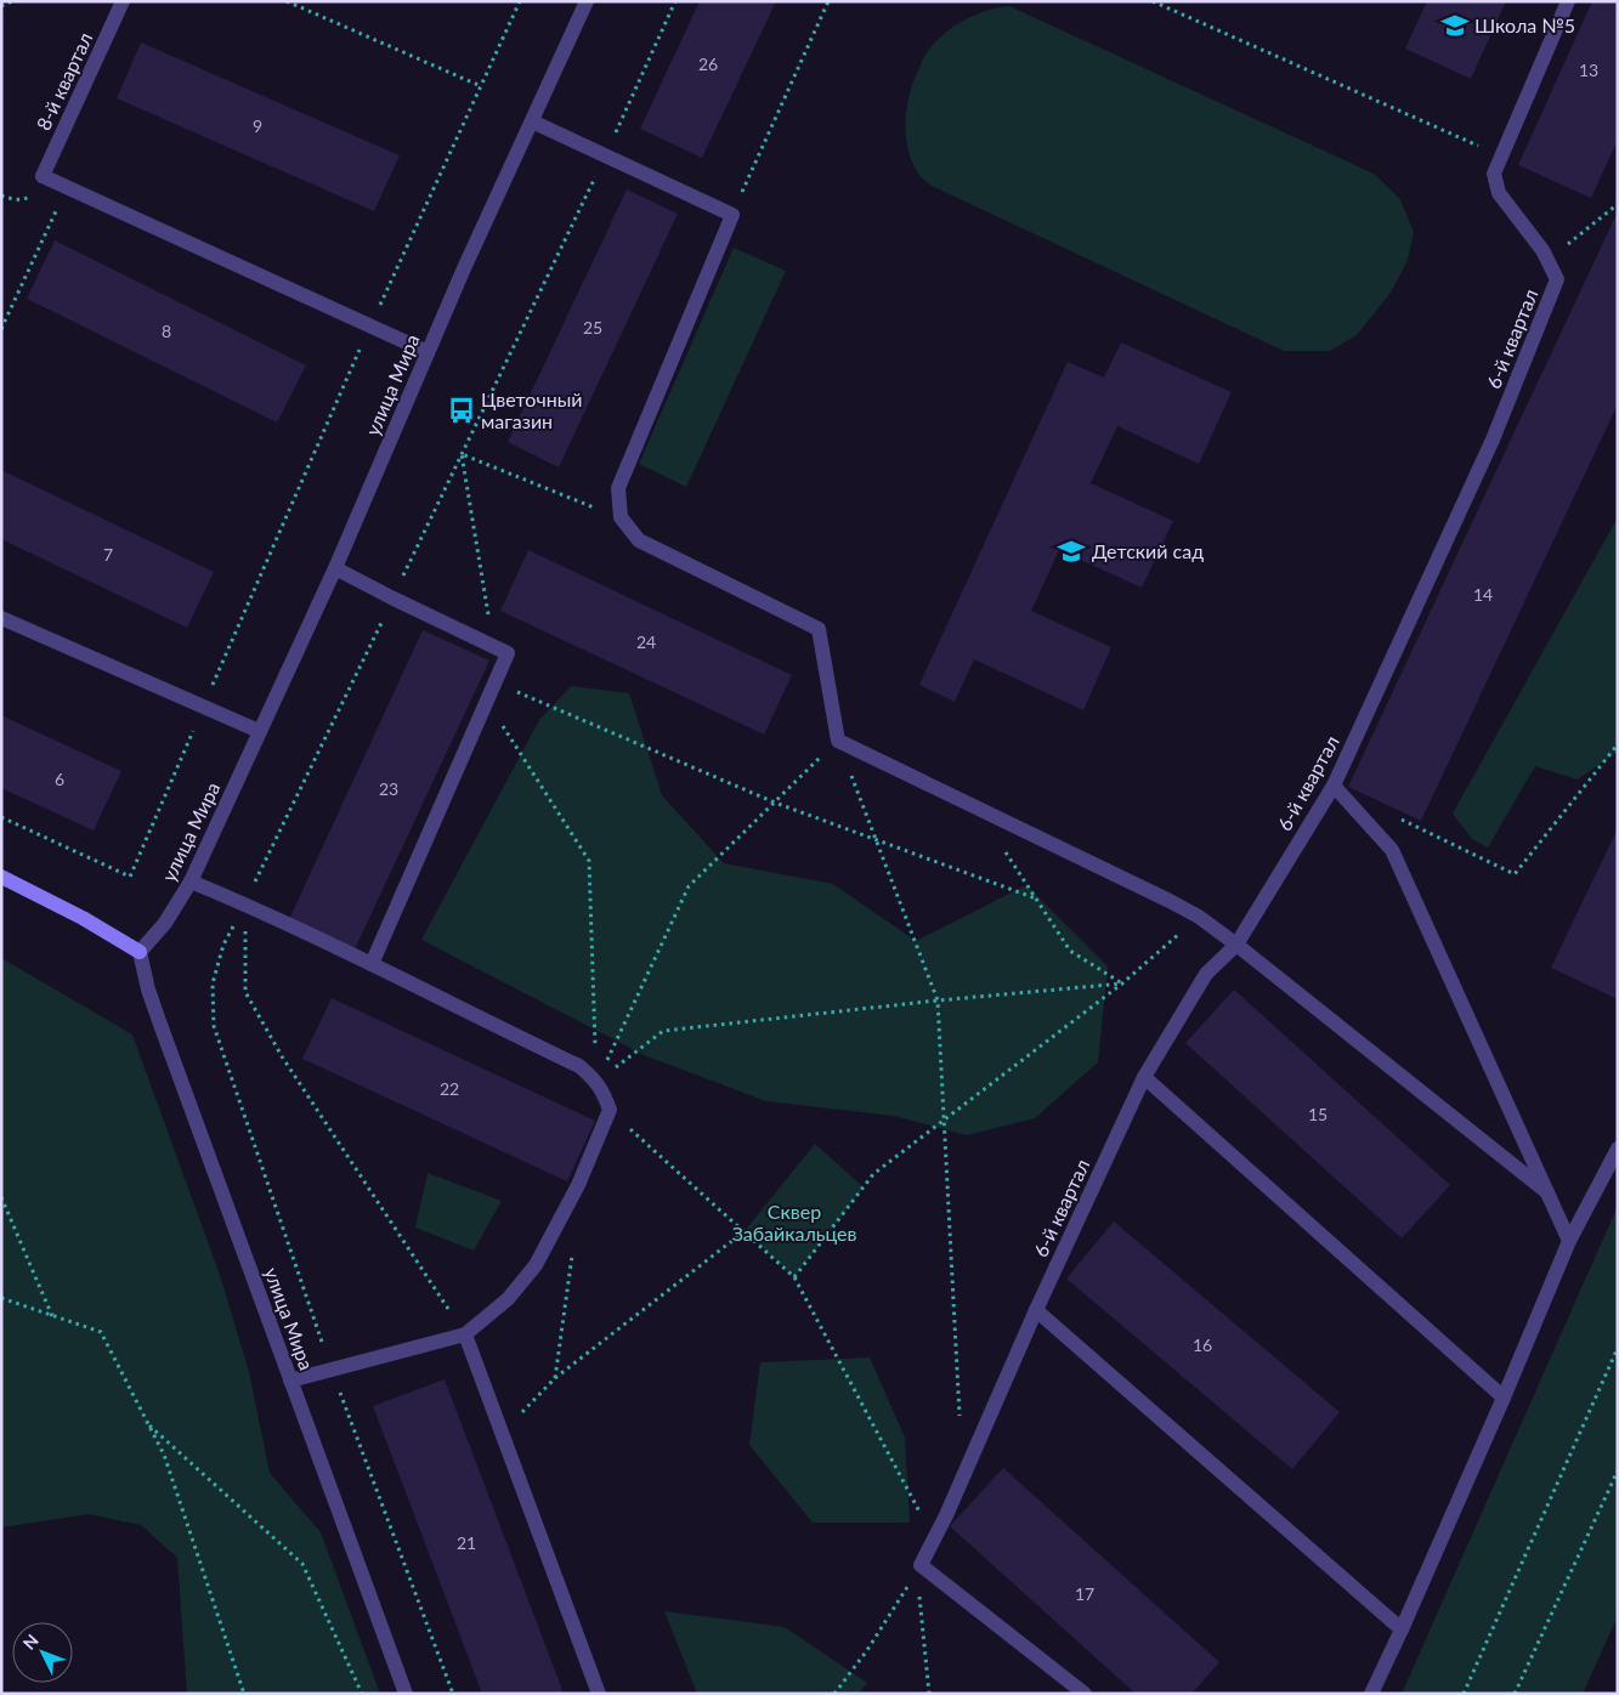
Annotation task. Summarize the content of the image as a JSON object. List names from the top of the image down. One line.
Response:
{"streets":{"street":["8-й квартал","6-й квартал","улица Мира"]},"parks":["Сквер Забайкальцев"],"places":{"school or university":["Школа №5","Детский сад"],"bus stop":["Цветочный магазин"]},"house_numbers":["26","13","9","25","8","7","14","24","6","23","22","15","16","21","17"],"north":"top left"}
